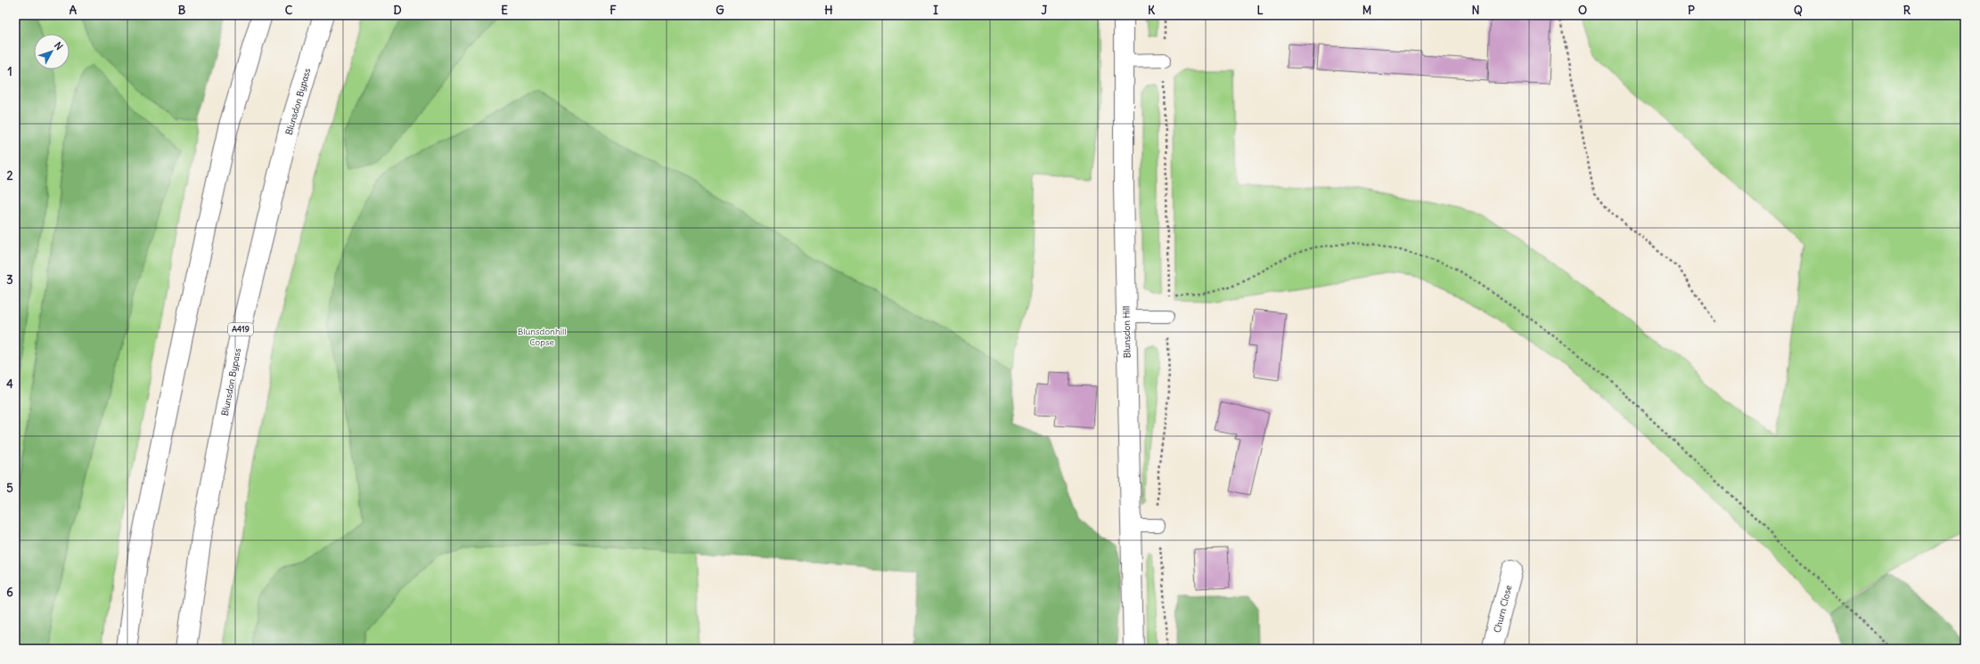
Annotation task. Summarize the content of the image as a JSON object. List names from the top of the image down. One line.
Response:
{"streets":{"main road":["Blunsdon Bypass","A419","Blunsdon Hill","Churn Close"]},"parks":["Blunsdonhill Copse"],"north":"top right","grid":{"columns":["A","B","C","D","E","F","G","H","I","J","K","L","M","N","O","P","Q","R"],"rows":["1","2","3","4","5","6"]}}
